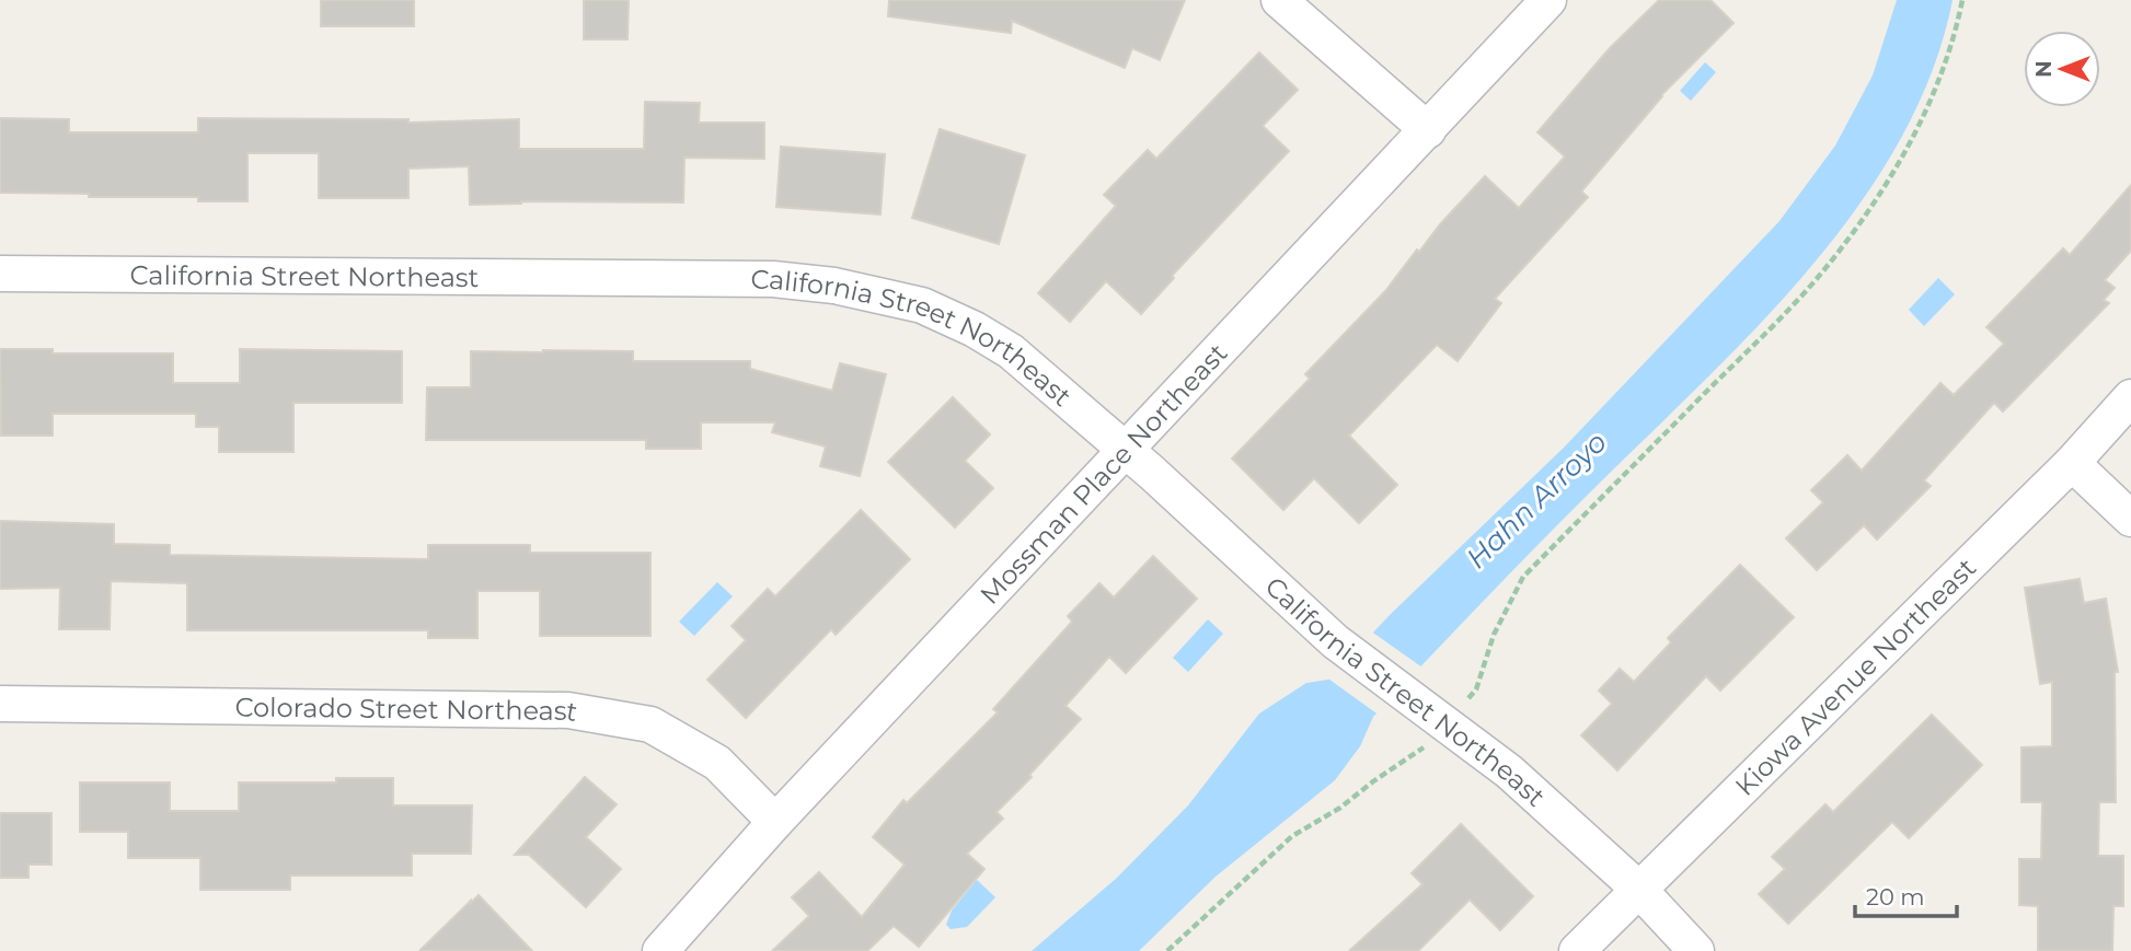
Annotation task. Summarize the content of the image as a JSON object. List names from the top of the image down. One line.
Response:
{"streets":{"street":["California Street Northeast","Mossman Place Northeast","Kiowa Avenue Northeast","Colorado Street Northeast"]},"crossings":[["California Street Northeast","Mossman Place Northeast"],["California Street Northeast","Kiowa Avenue Northeast"],["Mossman Place Northeast","Colorado Street Northeast"]],"water":["Hahn Arroyo"],"scale_bar":"20 m","north":"left"}
